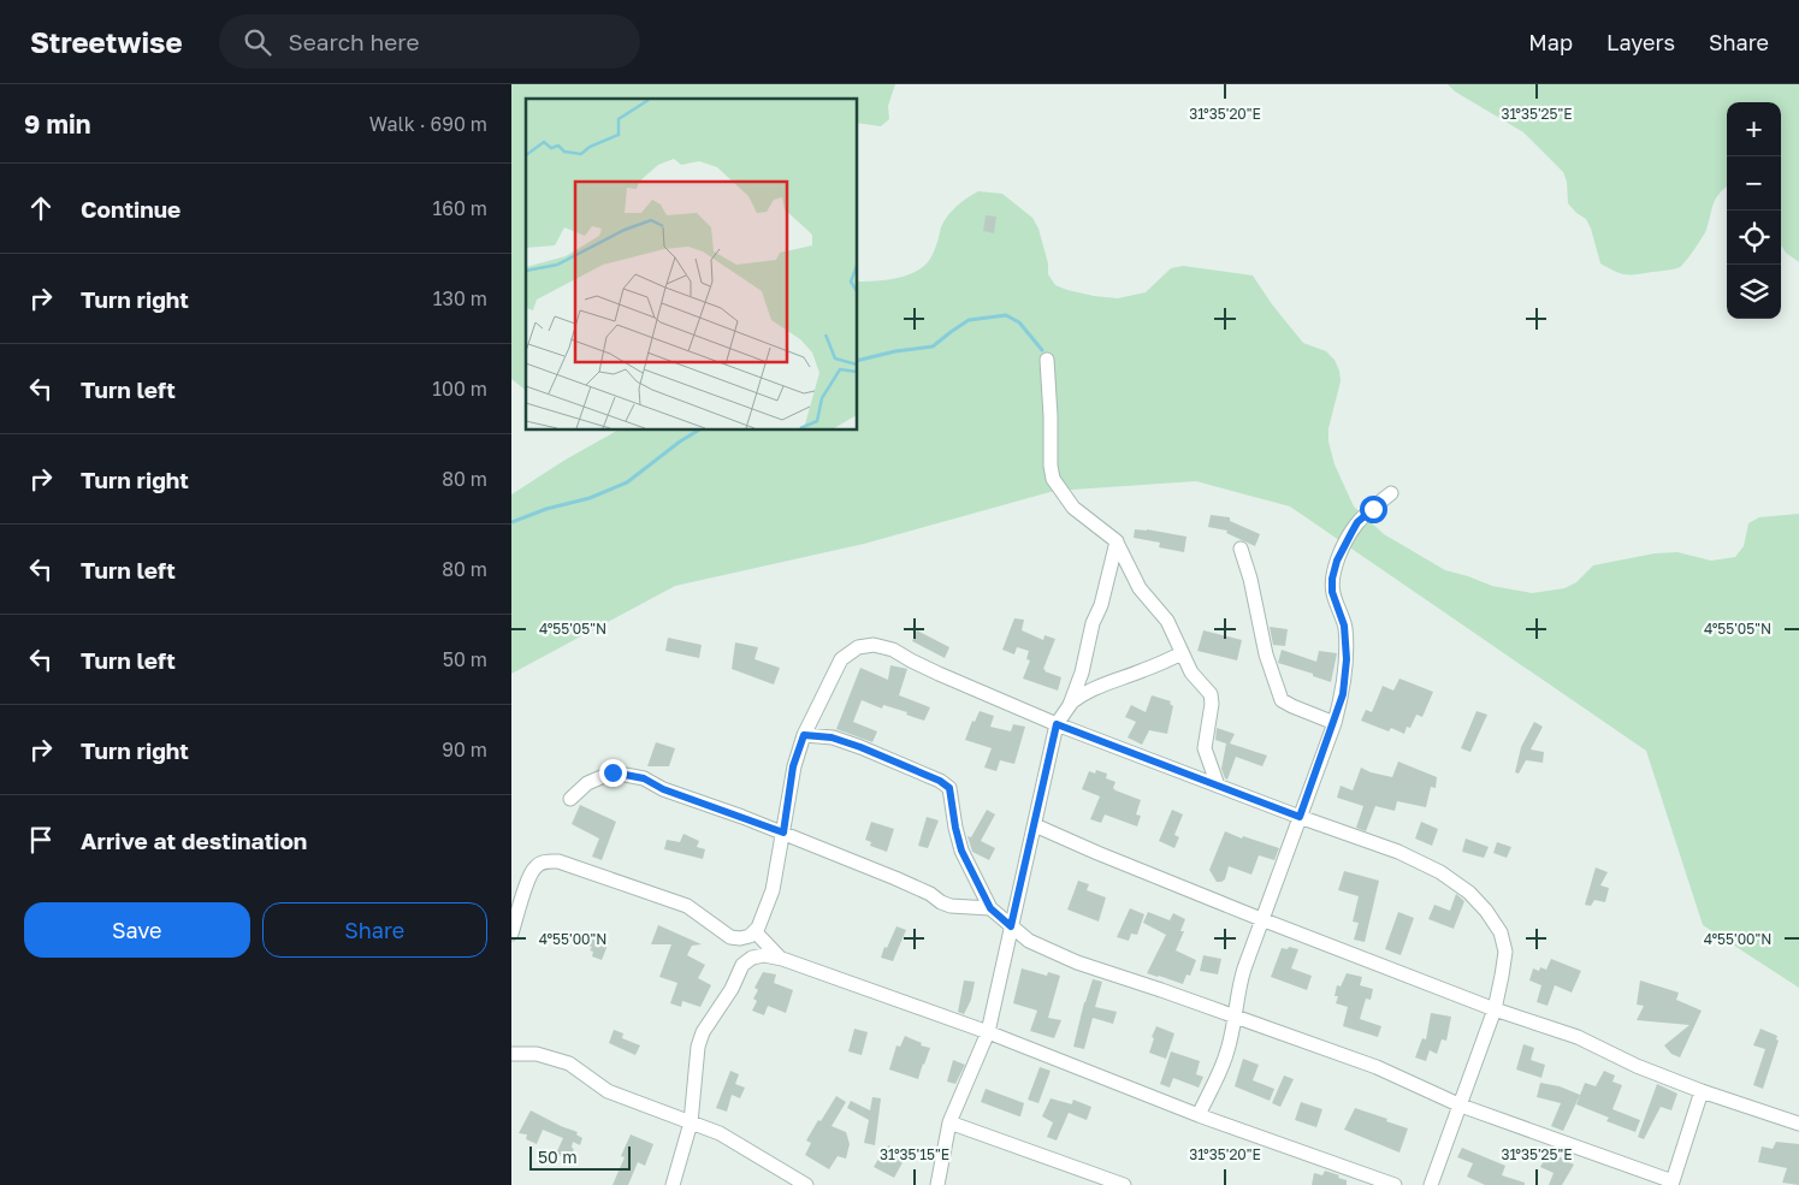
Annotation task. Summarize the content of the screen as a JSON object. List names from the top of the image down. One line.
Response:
{"scale_bar":"50 m","page":{"header":"Streetwise","search":"Search here","nav":["Map","Layers","Share"],"heading":["9 min","Walk · 690 m"],"map_buttons":["+","−"],"list":[["Continue","160 m"],["Turn right","130 m"],["Turn left","100 m"],["Turn right","80 m"],["Turn left","80 m"],["Turn left","50 m"],["Turn right","90 m"],"Arrive at destination"],"buttons":["Save","Share"],"scale":"50 m"},"coordinates":["31°35'20\"E","31°35'25\"E","4°55'05\"N","4°55'00\"N","31°35'15\"E"]}
